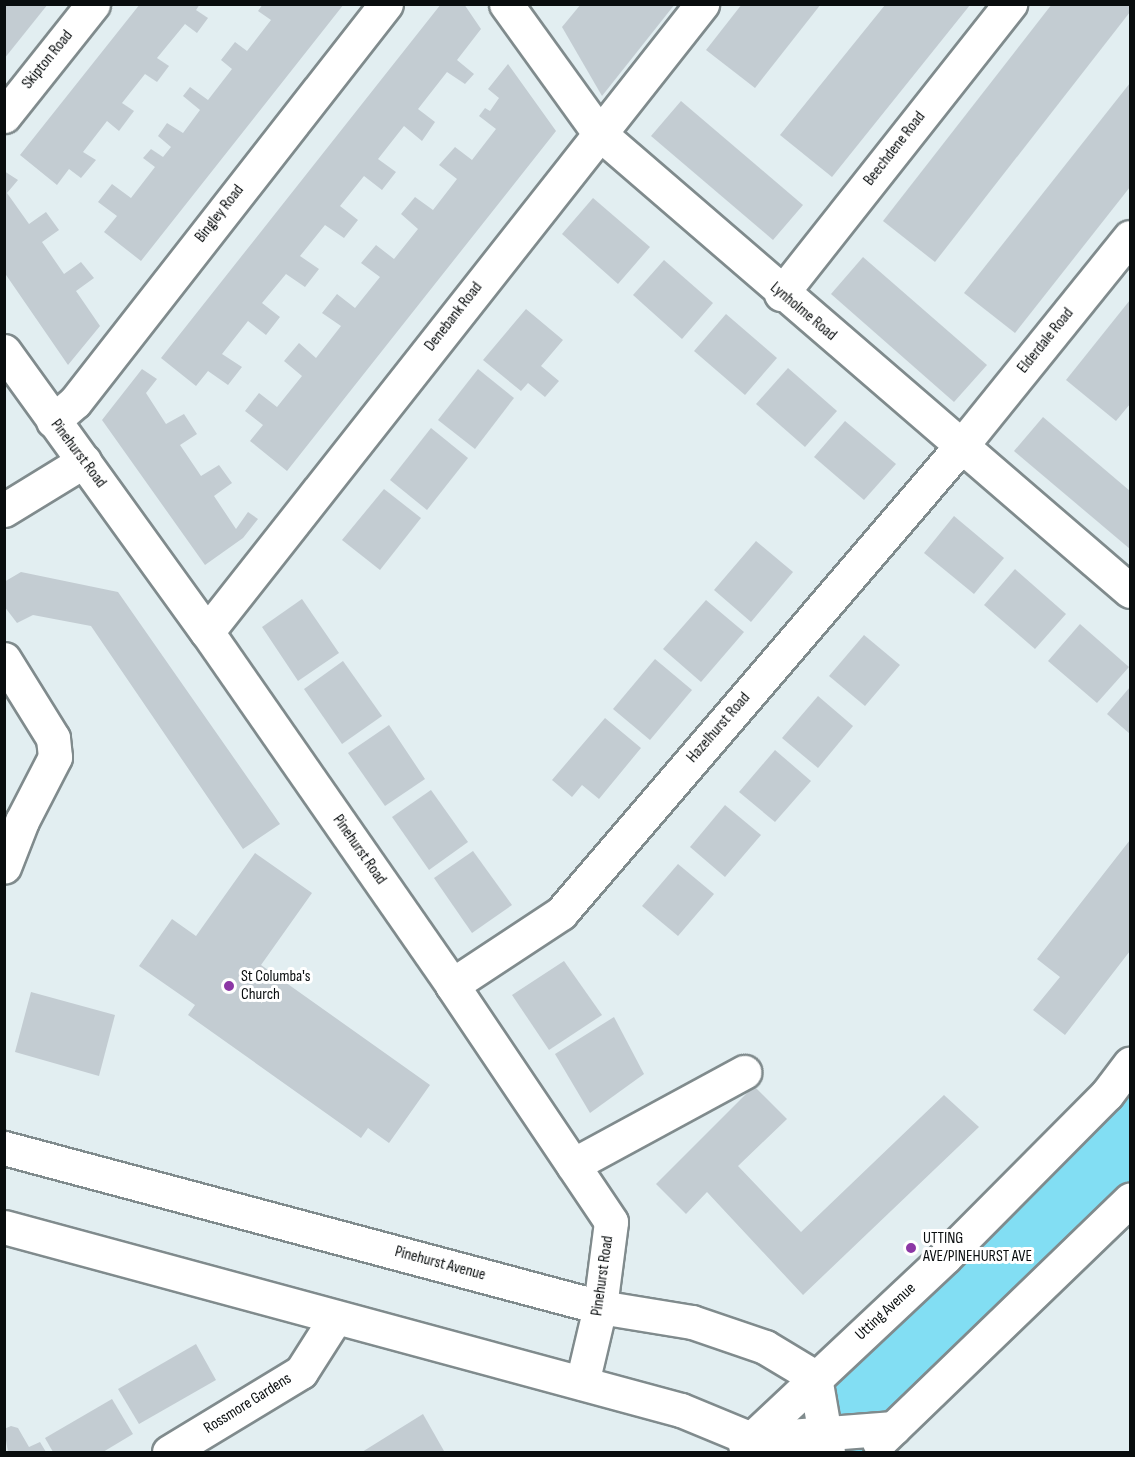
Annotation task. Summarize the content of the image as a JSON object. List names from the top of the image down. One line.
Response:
{"streets":{"street":["Skipton Road","Beechdene Road","Bingley Road","Lynholme Road","Denebank Road","Elderdale Road","Pinehurst Road","Hazelhurst Road","Pinehurst Avenue","Utting Avenue","Rossmore Gardens"]},"crossings":[["Beechdene Road","Lynholme Road"],["Bingley Road","Pinehurst Road"],["Lynholme Road","Denebank Road"],["Lynholme Road","Elderdale Road"],["Lynholme Road","Hazelhurst Road"],["Denebank Road","Pinehurst Road"],["Elderdale Road","Hazelhurst Road"],["Pinehurst Road","Hazelhurst Road"],["Pinehurst Road","Pinehurst Avenue"],["Pinehurst Avenue","Utting Avenue"]],"places":["St Columba's Church","UTTING AVE/PINEHURST AVE"]}
